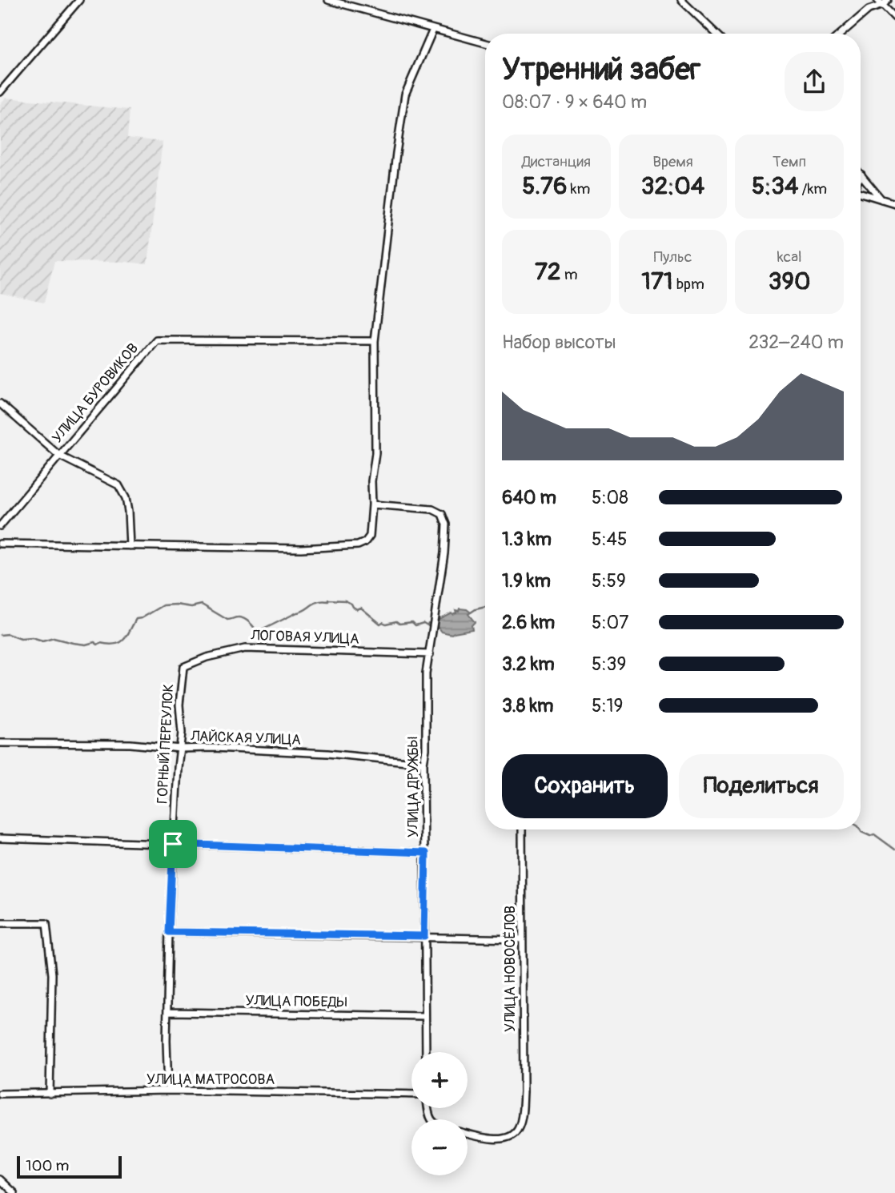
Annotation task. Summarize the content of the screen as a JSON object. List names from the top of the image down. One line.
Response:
{"streets":{"street":["УЛИЦА БУРОВИКОВ","ЛОГОВАЯ УЛИЦА","ЛАЙСКАЯ УЛИЦА","ГОРНЫЙ ПЕРЕУЛОК","УЛИЦА ДРУЖБЫ","УЛИЦА НОВОСЁЛОВ","УЛИЦА ПОБЕДЫ","УЛИЦА МАТРОСОВА"]},"crossings":[["ЛОГОВАЯ УЛИЦА","ГОРНЫЙ ПЕРЕУЛОК"],["ЛОГОВАЯ УЛИЦА","УЛИЦА ДРУЖБЫ"],["ЛАЙСКАЯ УЛИЦА","ГОРНЫЙ ПЕРЕУЛОК"],["ЛАЙСКАЯ УЛИЦА","УЛИЦА ДРУЖБЫ"],["ГОРНЫЙ ПЕРЕУЛОК","УЛИЦА ПОБЕДЫ"],["ГОРНЫЙ ПЕРЕУЛОК","УЛИЦА МАТРОСОВА"],["УЛИЦА ДРУЖБЫ","УЛИЦА ПОБЕДЫ"]],"scale_bar":"100 m","page":{"heading":["Утренний забег","08:07 · 9 × 640 m"],"stats":[["Дистанция","5.76 km"],["Время","32:04"],["Темп","5:34 /km"],["72 m"],["Пульс","171 bpm"],["kcal","390"]],"chart":["Набор высоты","232–240 m"],"list":[{"name":"640 m","note":"5:08"},{"name":"1.3 km","note":"5:45"},{"name":"1.9 km","note":"5:59"},{"name":"2.6 km","note":"5:07"},{"name":"3.2 km","note":"5:39"},{"name":"3.8 km","note":"5:19"}],"buttons":["Сохранить","Поделиться"],"map_buttons":["+","−"],"scale":"100 m"}}
